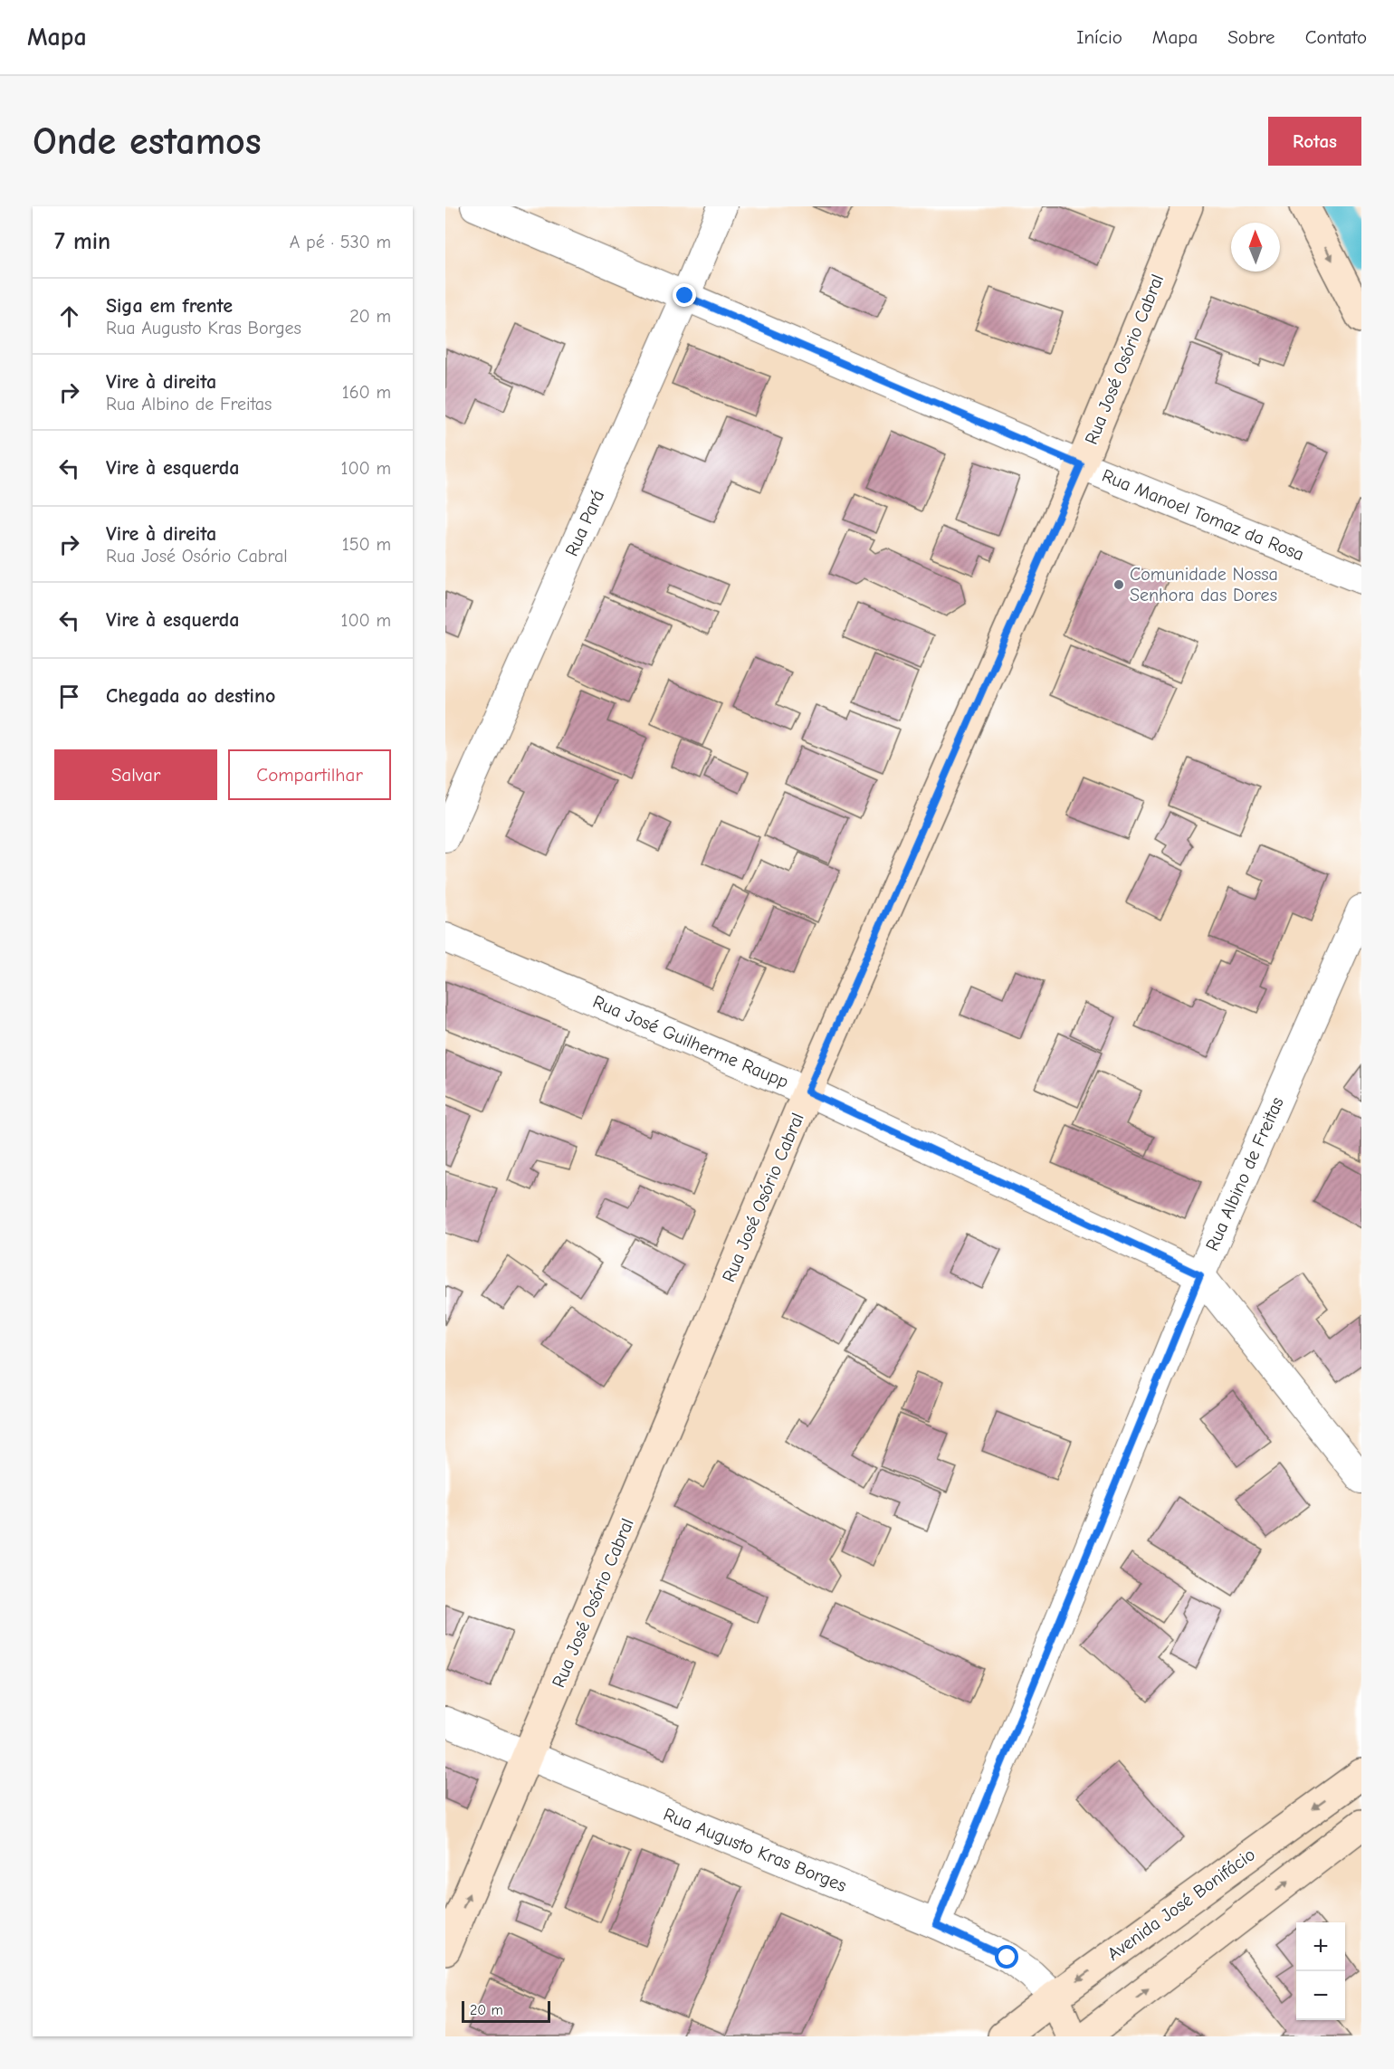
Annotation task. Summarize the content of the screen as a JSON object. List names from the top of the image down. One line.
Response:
{"streets":{"street":["Rua José Osório Cabral","Rua Manoel Tomaz da Rosa","Rua Pará","Rua José Guilherme Raupp","Rua Albino de Freitas","Rua Augusto Kras Borges","Avenida José Bonifácio"]},"crossings":[["Rua José Osório Cabral","Rua Manoel Tomaz da Rosa"],["Rua José Osório Cabral","Rua José Guilherme Raupp"],["Rua José Osório Cabral","Rua Augusto Kras Borges"],["Rua Manoel Tomaz da Rosa","Rua Pará"],["Rua José Guilherme Raupp","Rua Albino de Freitas"],["Rua Albino de Freitas","Rua Augusto Kras Borges"],["Rua Augusto Kras Borges","Avenida José Bonifácio"]],"places":["Comunidade Nossa Senhora das Dores"],"scale_bar":"20 m","north":"top","page":{"header":"Mapa","nav":["Início","Mapa","Sobre","Contato"],"buttons":["Rotas",["Salvar","Compartilhar"]],"title":"Onde estamos","heading":["7 min","A pé · 530 m"],"list":[["Siga em frente","Rua Augusto Kras Borges","20 m"],["Vire à direita","Rua Albino de Freitas","160 m"],["Vire à esquerda","100 m"],["Vire à direita","Rua José Osório Cabral","150 m"],["Vire à esquerda","100 m"],"Chegada ao destino"],"map_buttons":["+","−"],"scale":"20 m"}}
